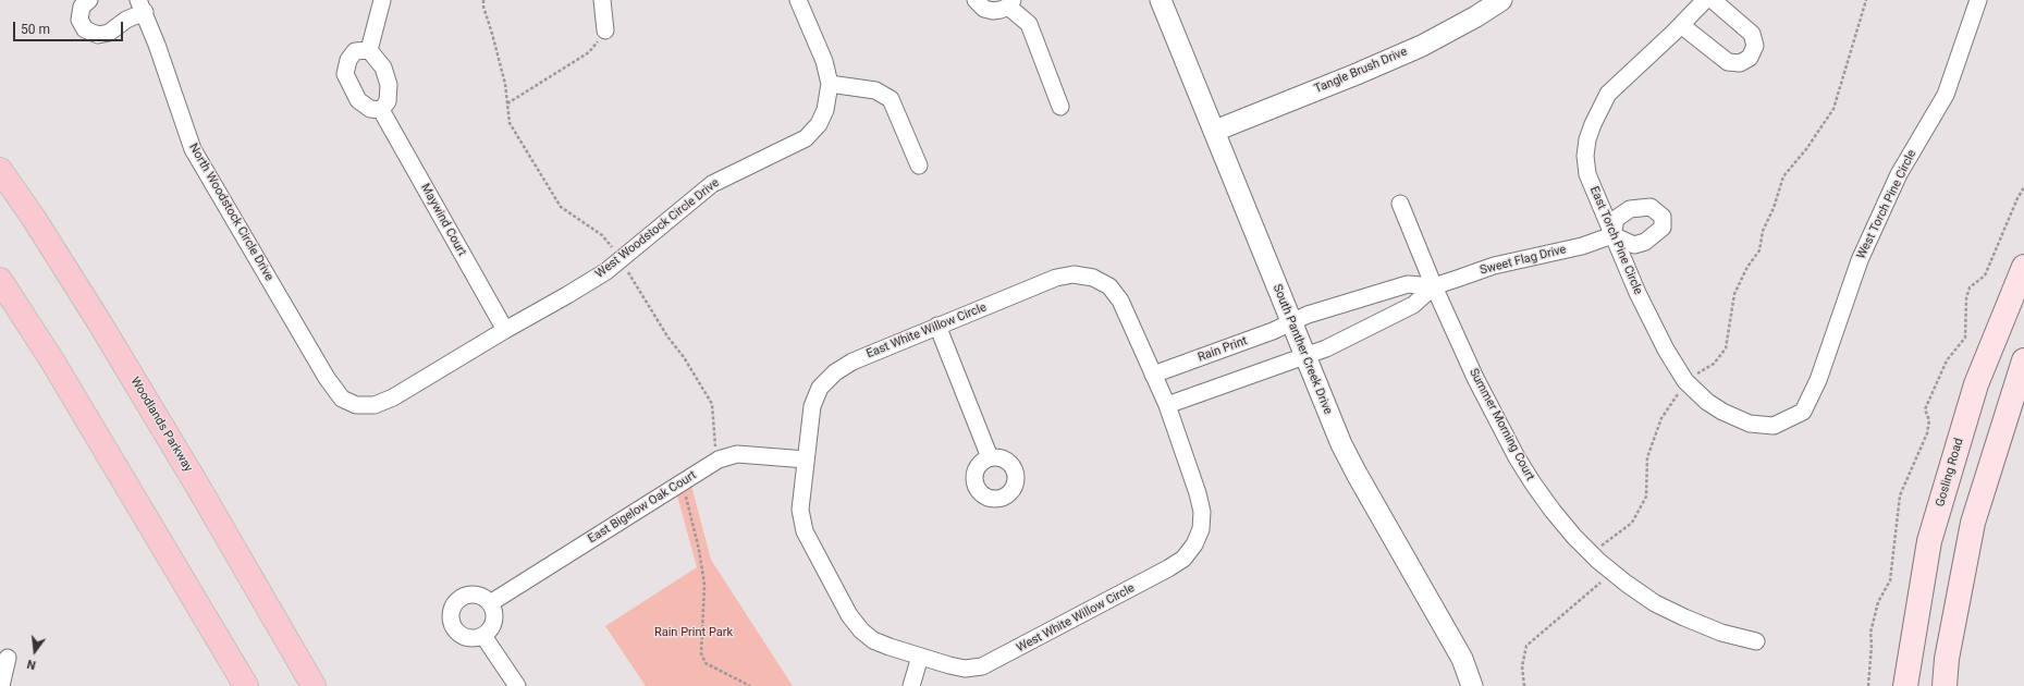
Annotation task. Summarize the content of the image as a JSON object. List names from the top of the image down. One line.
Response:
{"streets":{"main road":["Woodlands Parkway","Gosling Road"],"street":["Tangle Brush Drive","West Torch Pine Circle","North Woodstock Circle Drive","Maywind Court","West Woodstock Circle Drive","East Torch Pine Circle","Sweet Flag Drive","East White Willow Circle","Rain Print","South Panther Creek Drive","Summer Morning Court","East Bigelow Oak Court","West White Willow Circle"]},"crossings":[["Tangle Brush Drive","South Panther Creek Drive"],["West Torch Pine Circle","East Torch Pine Circle"],["North Woodstock Circle Drive","West Woodstock Circle Drive"],["Maywind Court","West Woodstock Circle Drive"],["East Torch Pine Circle","Sweet Flag Drive"],["Sweet Flag Drive","Rain Print"],["Sweet Flag Drive","South Panther Creek Drive"],["Sweet Flag Drive","Summer Morning Court"],["East White Willow Circle","Rain Print"],["East White Willow Circle","East Bigelow Oak Court"],["East White Willow Circle","West White Willow Circle"],["Rain Print","South Panther Creek Drive"]],"parks":["Rain Print Park"],"scale_bar":"50 m","north":"bottom"}
